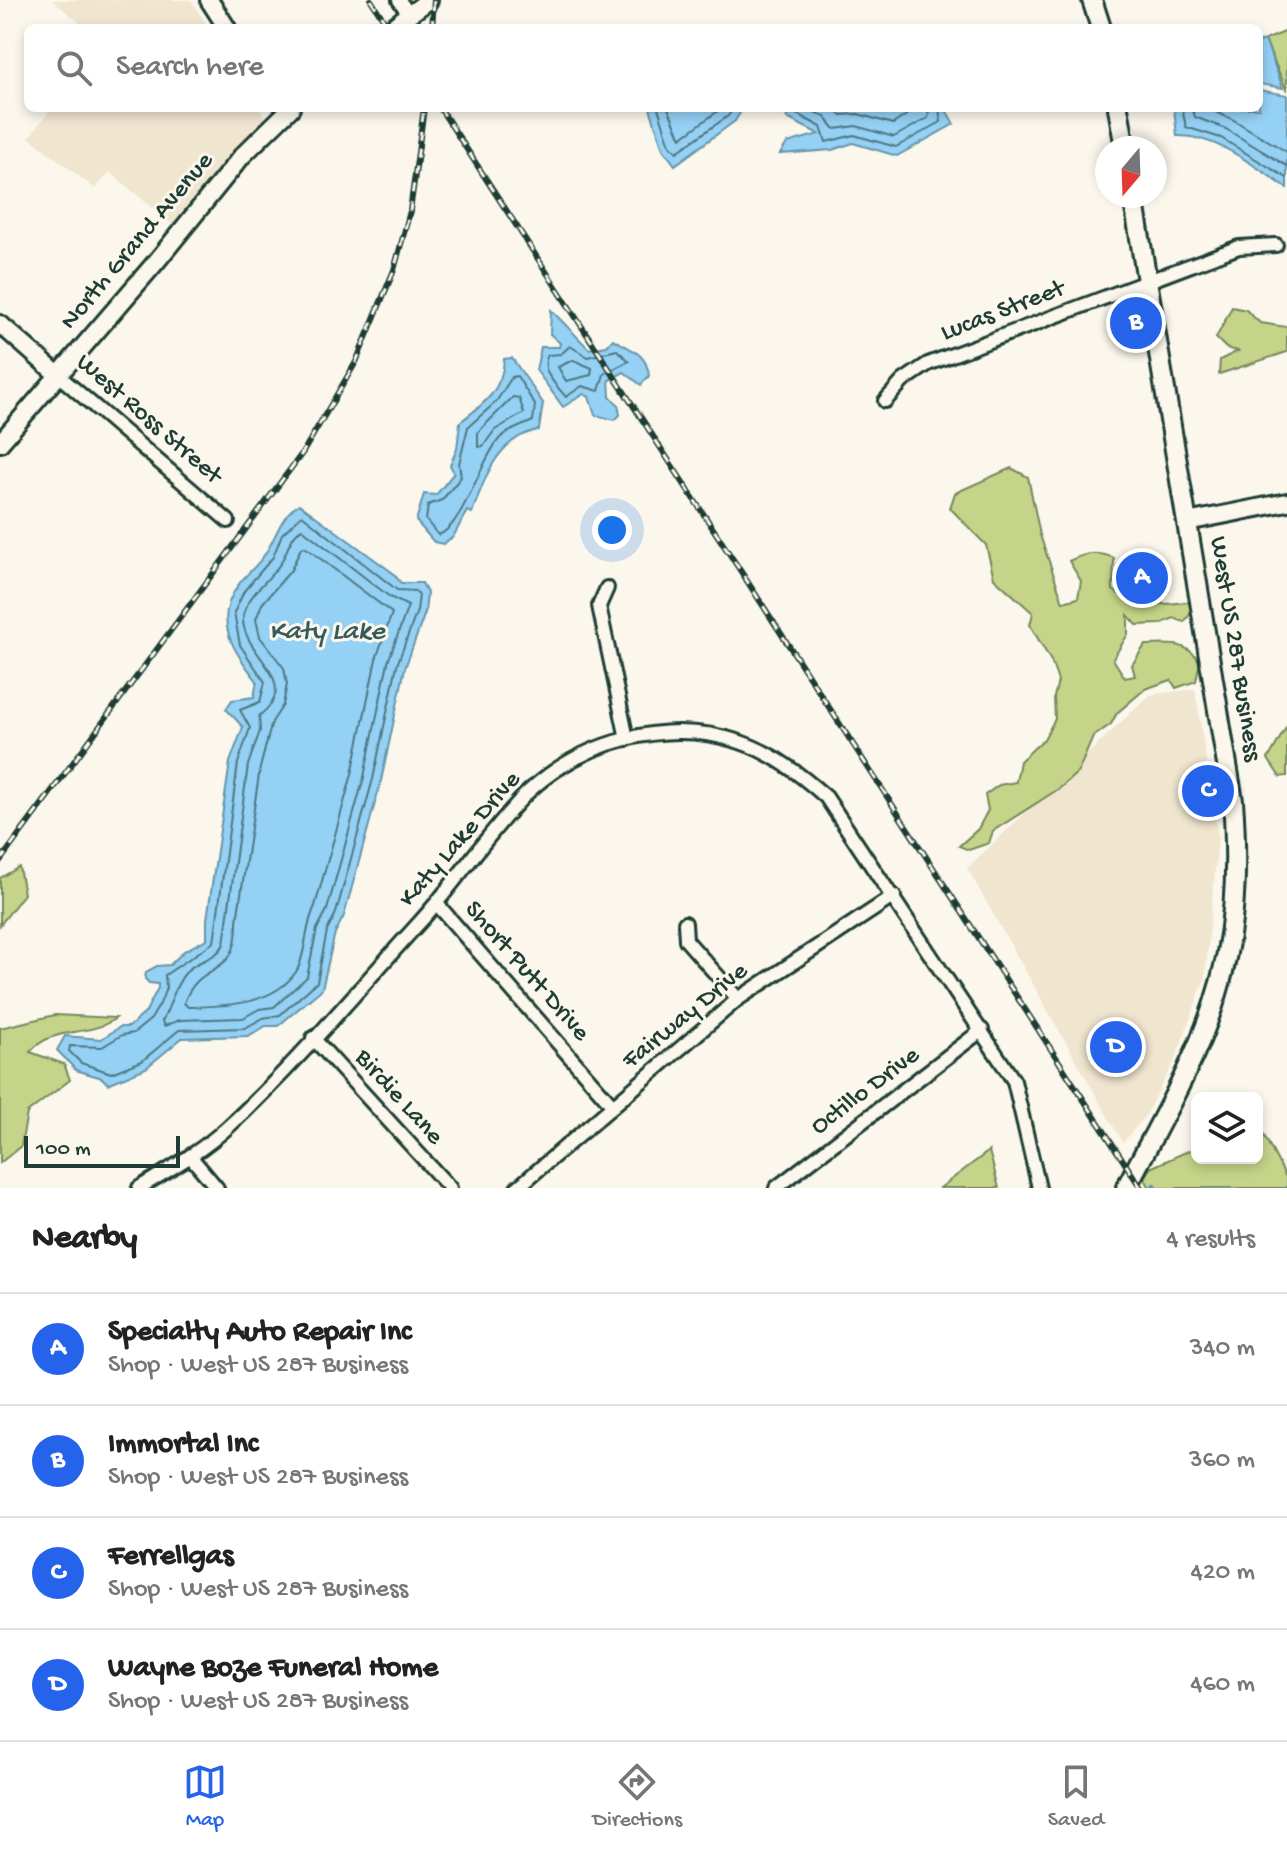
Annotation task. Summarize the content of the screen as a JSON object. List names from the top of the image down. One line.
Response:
{"streets":{"main road":["North Grand Avenue","West Ross Street","West US 287 Business"],"street":["Lucas Street","Katy Lake Drive","Short Putt Drive","Fairway Drive","Octillo Drive","Birdie Lane"]},"crossings":[["North Grand Avenue","West Ross Street"],["Lucas Street","West US 287 Business"],["Katy Lake Drive","Short Putt Drive"],["Katy Lake Drive","Fairway Drive"],["Katy Lake Drive","Octillo Drive"],["Katy Lake Drive","Birdie Lane"],["Short Putt Drive","Fairway Drive"]],"water":["Katy Lake"],"scale_bar":"100 m","north":"bottom","page":{"search":"Search here","pins":["B","A","C","D"],"scale":"100 m","heading":["Nearby","4 results"],"list":[{"mark":"A","name":"Specialty Auto Repair Inc","note":"Shop · West US 287 Business","value":"340 m"},{"mark":"B","name":"Immortal Inc","note":"Shop · West US 287 Business","value":"360 m"},{"mark":"C","name":"Ferrellgas","note":"Shop · West US 287 Business","value":"420 m"},{"mark":"D","name":"Wayne Boze Funeral Home","note":"Shop · West US 287 Business","value":"460 m"}],"nav":["Map","Directions","Saved"]}}
